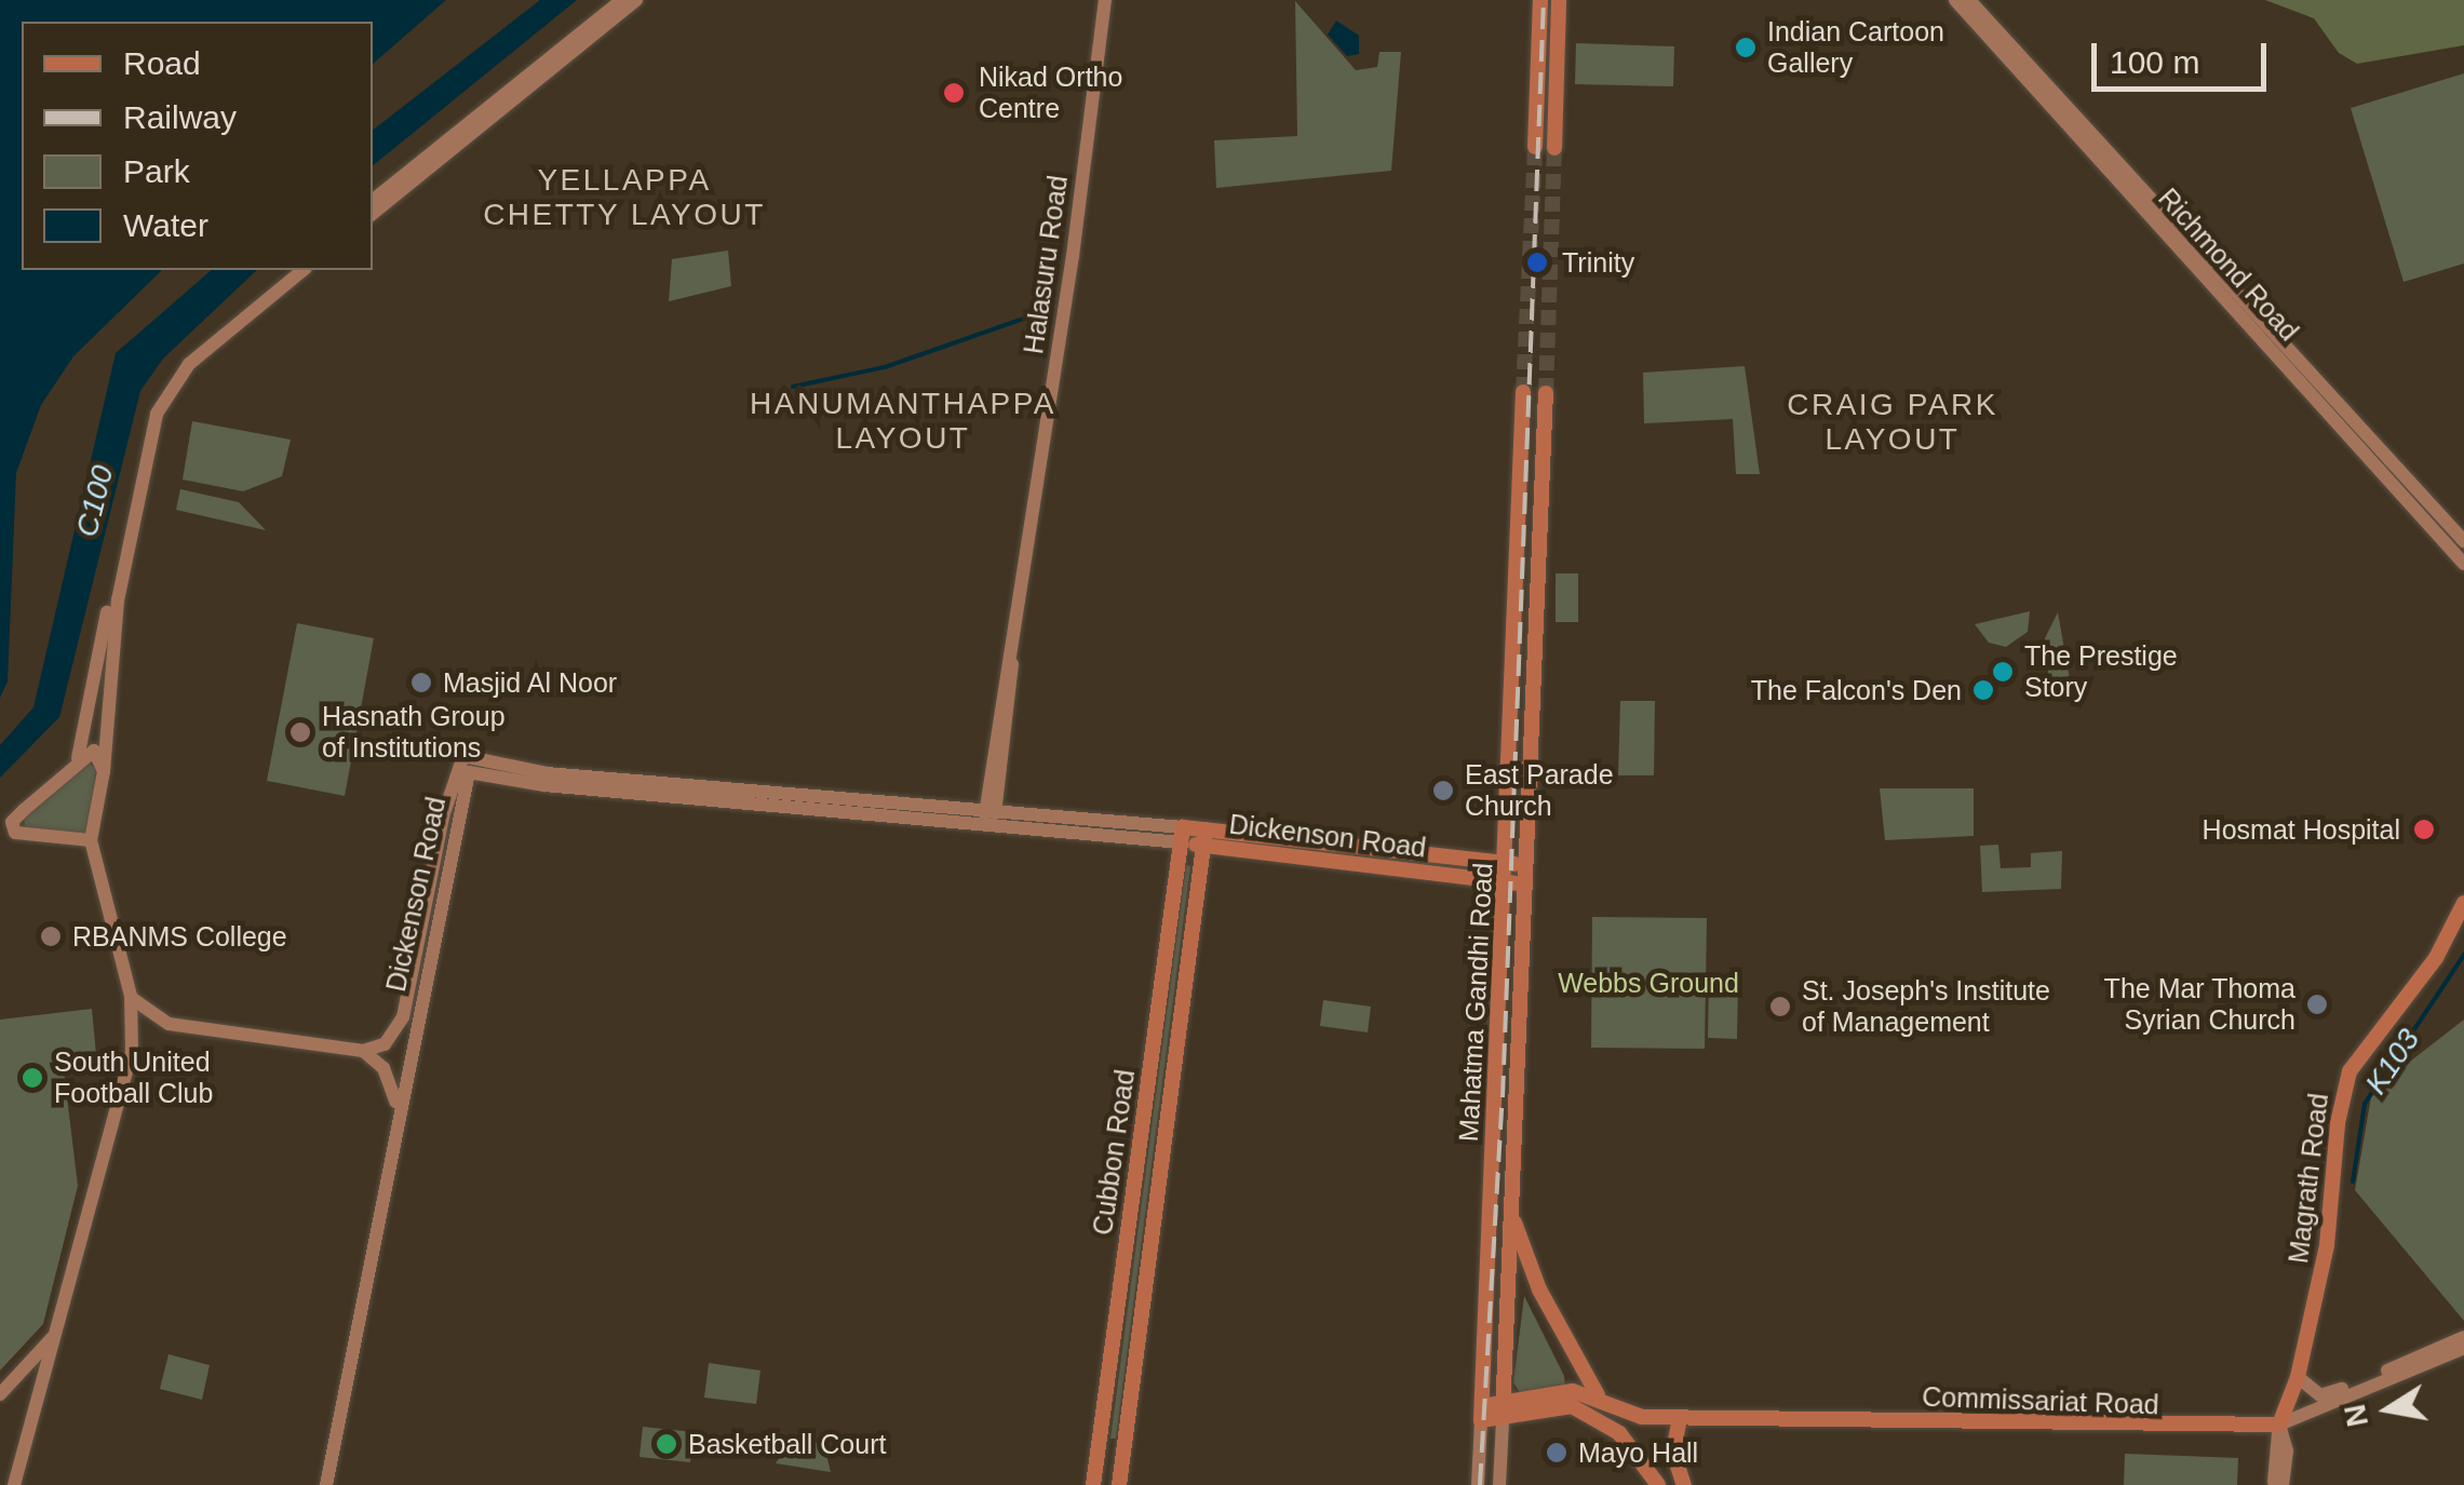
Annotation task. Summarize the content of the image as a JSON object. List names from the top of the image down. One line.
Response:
{"streets":{"main road":["Halasuru Road","Richmond Road","Dickenson Road","Mahatma Gandhi Road","Cubbon Road","Magrath Road","Commissariat Road"]},"crossings":[["Halasuru Road","Dickenson Road"],["Dickenson Road","Mahatma Gandhi Road"],["Dickenson Road","Cubbon Road"],["Mahatma Gandhi Road","Commissariat Road"],["Magrath Road","Commissariat Road"]],"districts":["YELLAPPA CHETTY LAYOUT","HANUMANTHAPPA LAYOUT","CRAIG PARK LAYOUT"],"water":["C100","K103"],"parks":["Webbs Ground"],"places":["Indian Cartoon Gallery","Nikad Ortho Centre","Trinity","The Prestige Story","Masjid Al Noor","The Falcon's Den","Hasnath Group of Institutions","East Parade Church","Hosmat Hospital","RBANMS College","The Mar Thoma Syrian Church","St. Joseph's Institute of Management","South United Football Club","Basketball Court","Mayo Hall"],"legend":["Road","Railway","Park","Water"],"scale_bar":"100 m","north":"left"}
